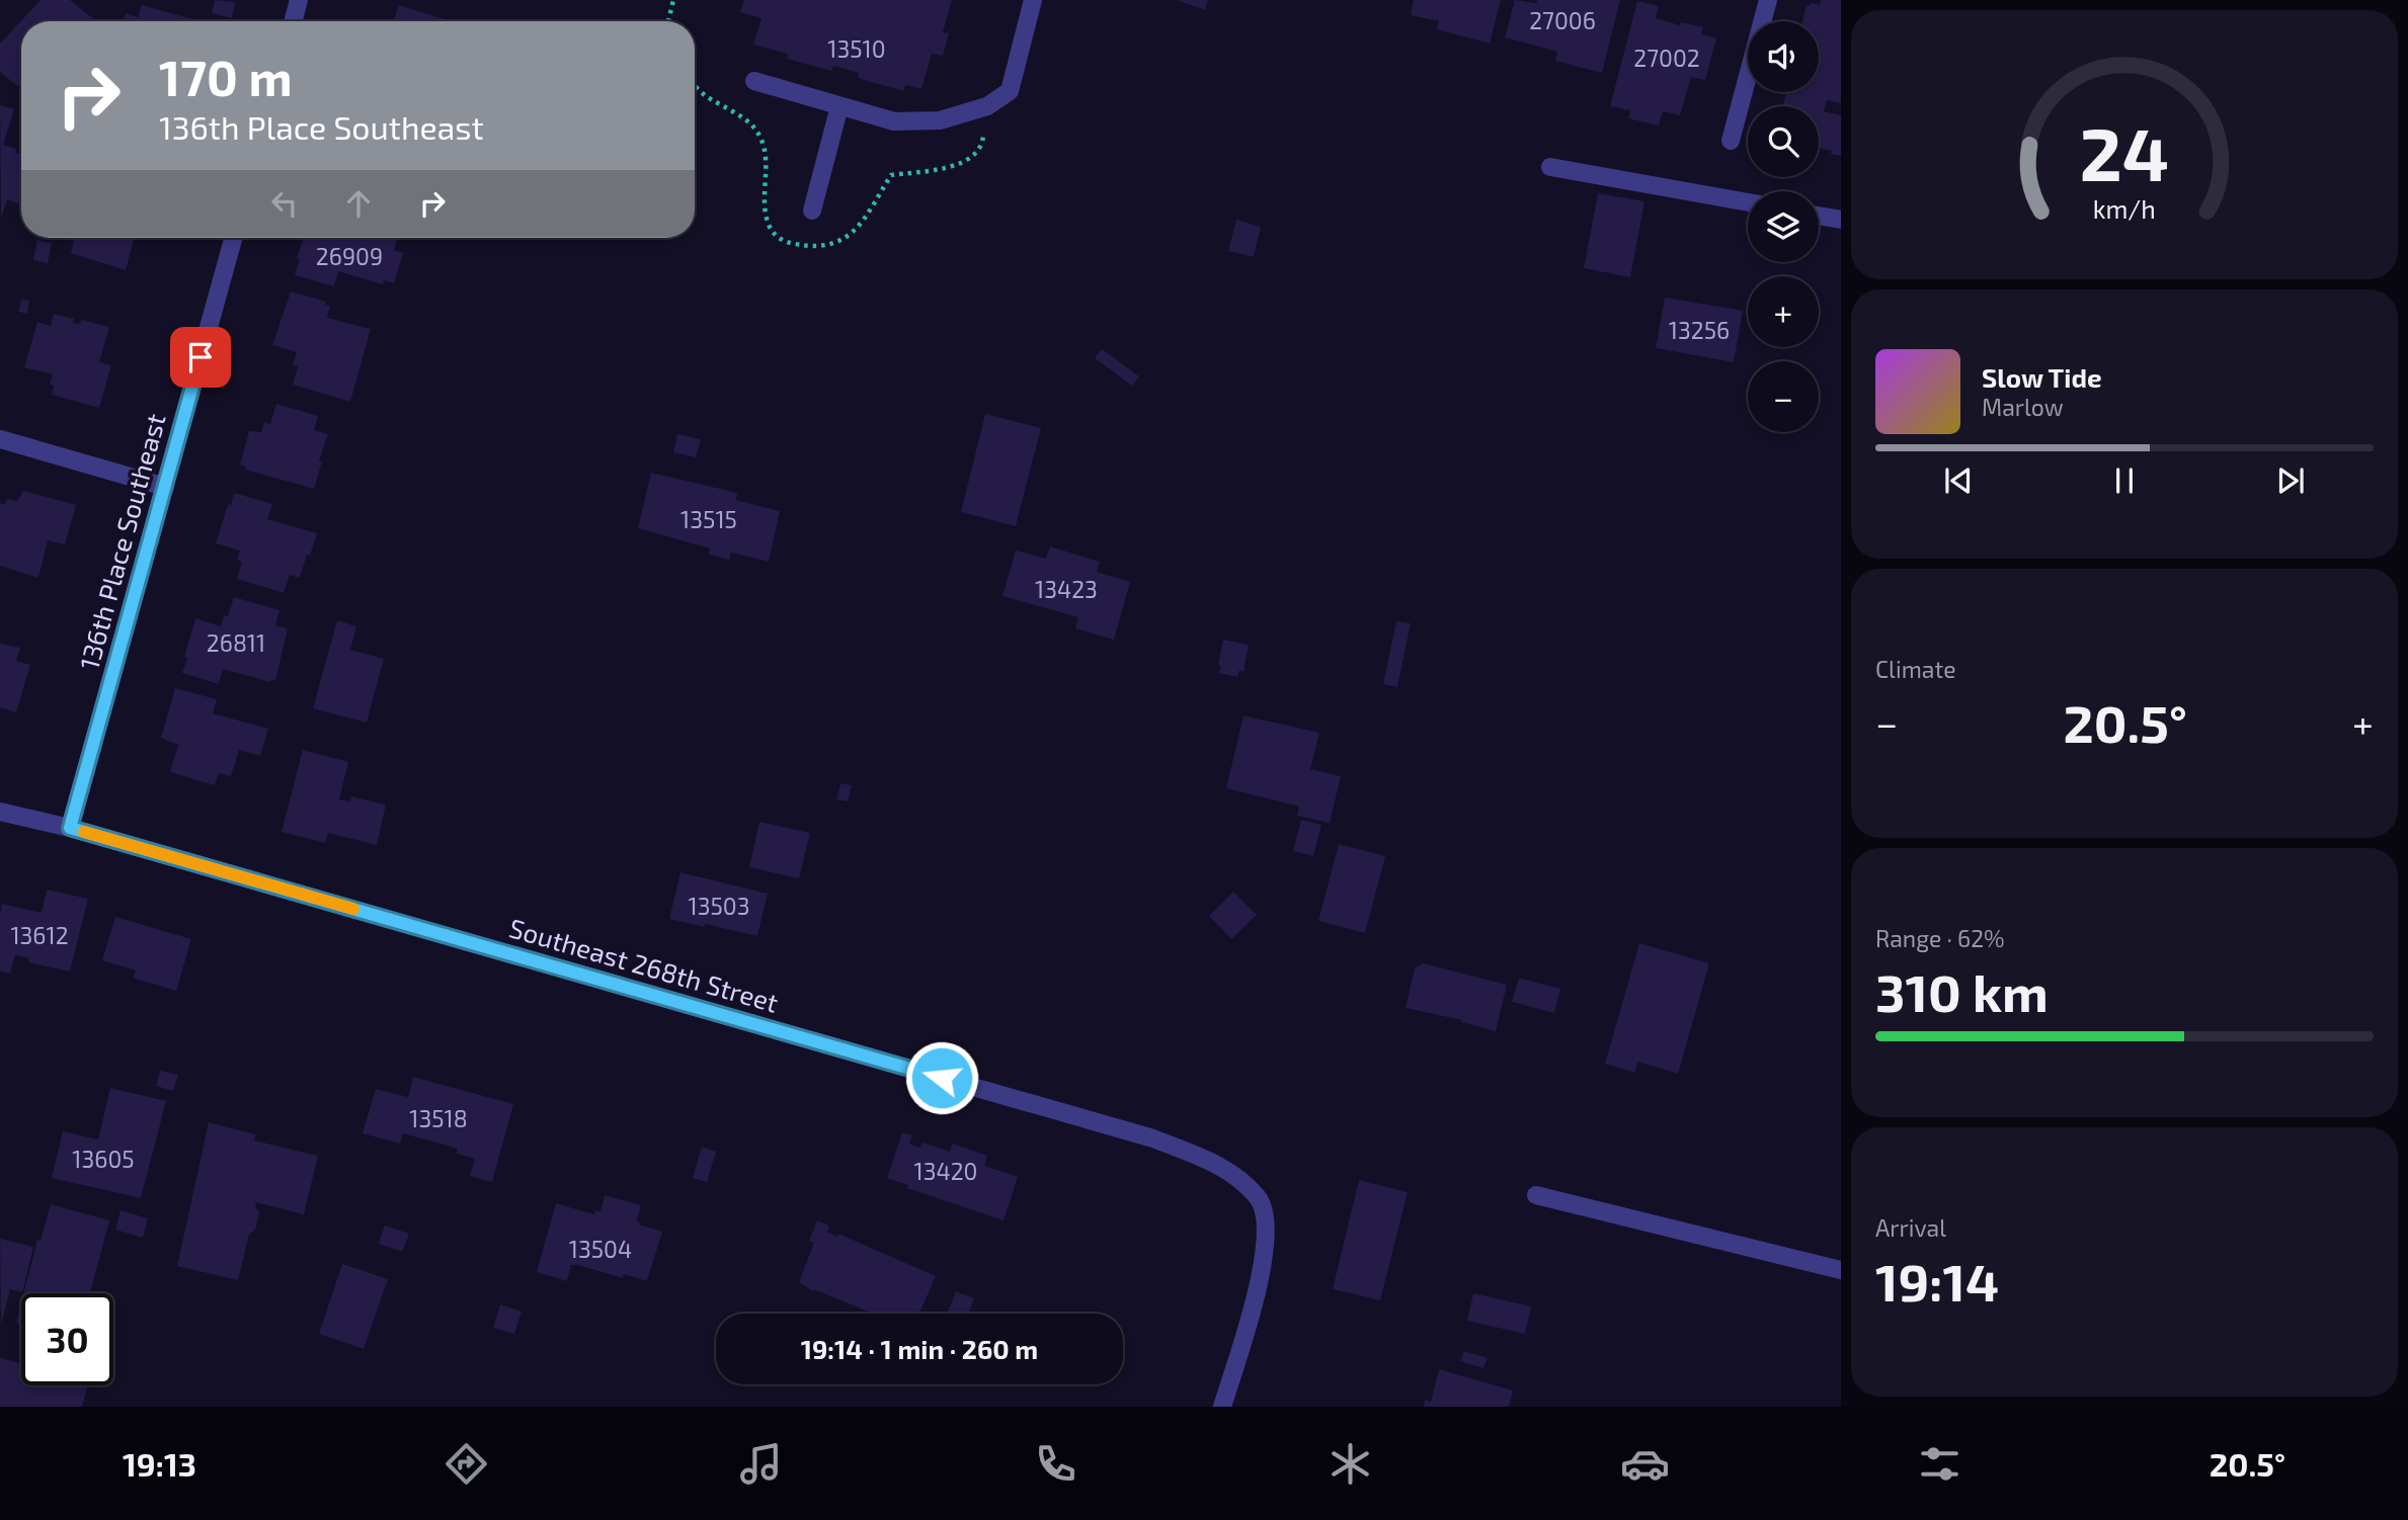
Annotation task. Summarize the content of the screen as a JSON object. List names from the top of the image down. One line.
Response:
{"streets":{"street":["136th Place Southeast","Southeast 268th Street"]},"crossings":[["136th Place Southeast","Southeast 268th Street"]],"house_numbers":["27006","13510","27002","26909","13256","13515","13423","26811","13503","13612","13518","13605","13420","13504"],"page":{"map_buttons":["+","−"],"turn":["170 m","136th Place Southeast"],"song":["Slow Tide","Marlow"],"tile":["Climate",["Range · 62%","310 km"],["Arrival","19:14"]],"heat":["−","20.5°","+"],"limit":"30","trip":"19:14 · 1 min · 260 m","tabs":["19:13","20.5°"],"gauge":["24","km/h"]}}
